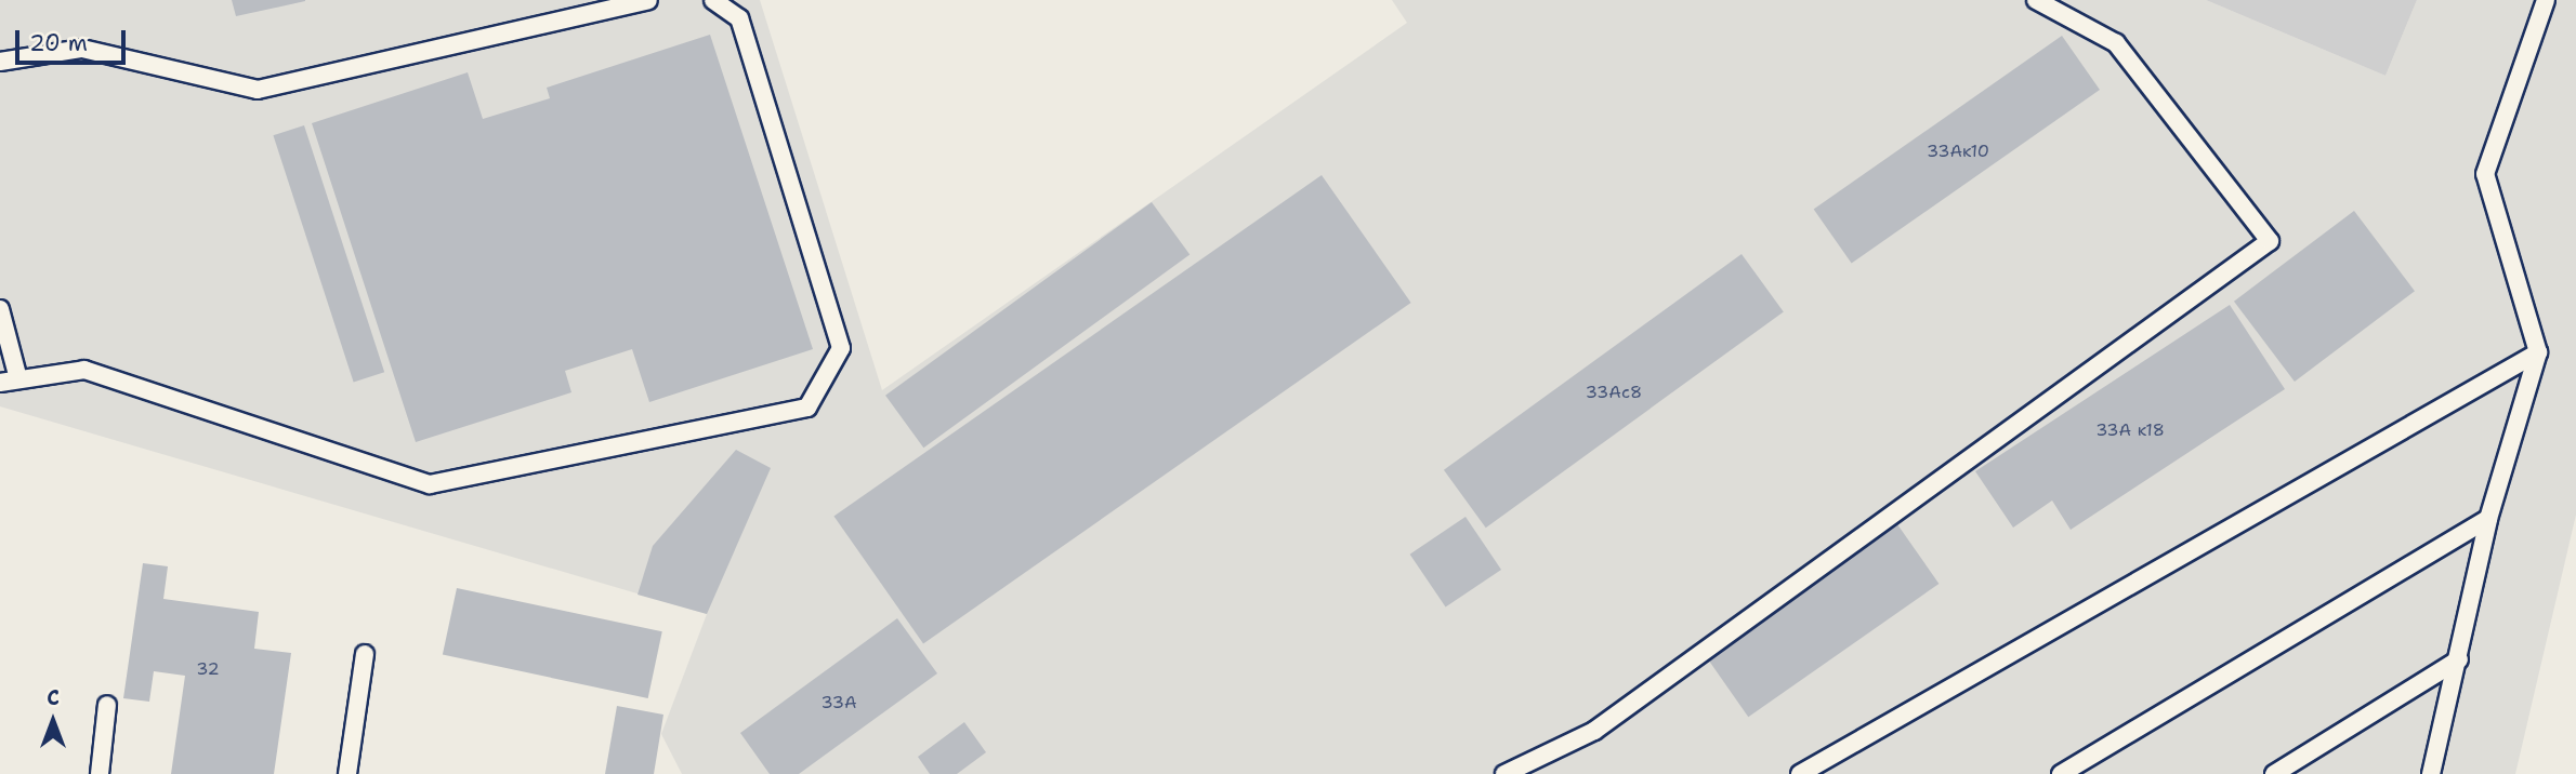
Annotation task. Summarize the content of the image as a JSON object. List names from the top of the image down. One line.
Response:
{"house_numbers":["33Ак10","33Ас8","33А к18","32","33А"],"scale_bar":"20 m","north":"top"}
